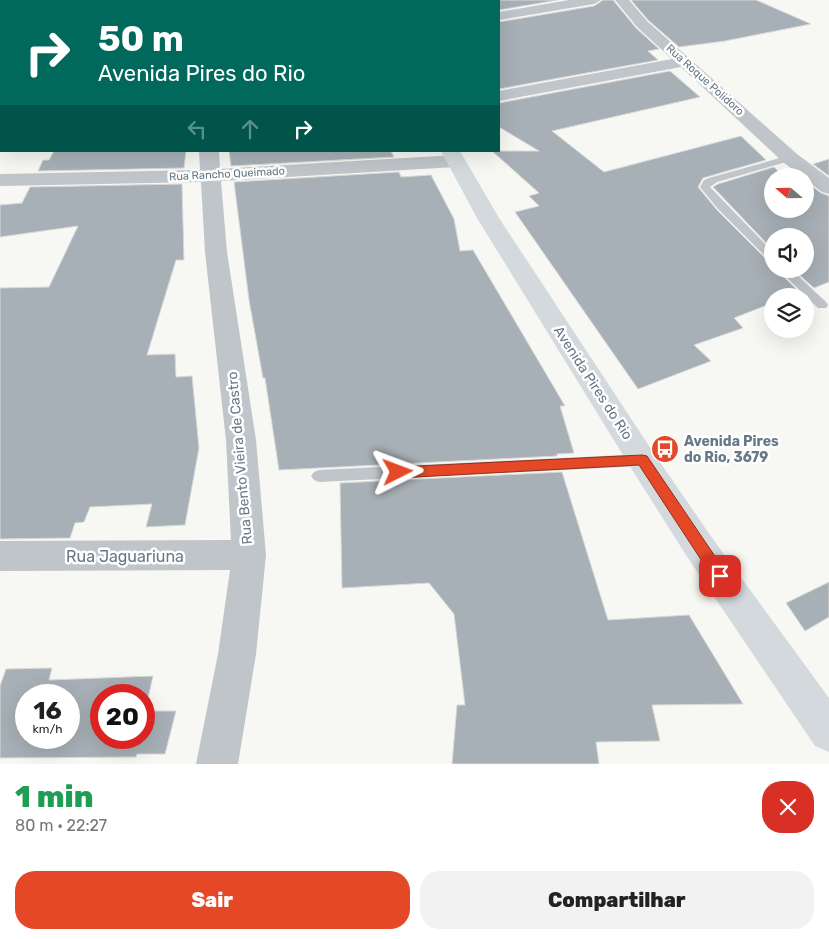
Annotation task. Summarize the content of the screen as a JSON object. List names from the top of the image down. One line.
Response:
{"streets":{"main road":["Avenida Pires do Rio"],"street":["Rua Roque Polidoro","Rua Rancho Queimado","Rua Bento Vieira de Castro","Rua Jaguariuna"]},"crossings":[["Rua Rancho Queimado","Avenida Pires do Rio"],["Rua Rancho Queimado","Rua Bento Vieira de Castro"],["Rua Bento Vieira de Castro","Rua Jaguariuna"]],"places":{"bus stop":["Avenida Pires do Rio, 3679"]},"north":"left","page":{"turn":["50 m","Avenida Pires do Rio"],"speed":"16 km/h","limit":"20","heading":["1 min","80 m · 22:27"],"buttons":["Sair","Compartilhar"]}}
